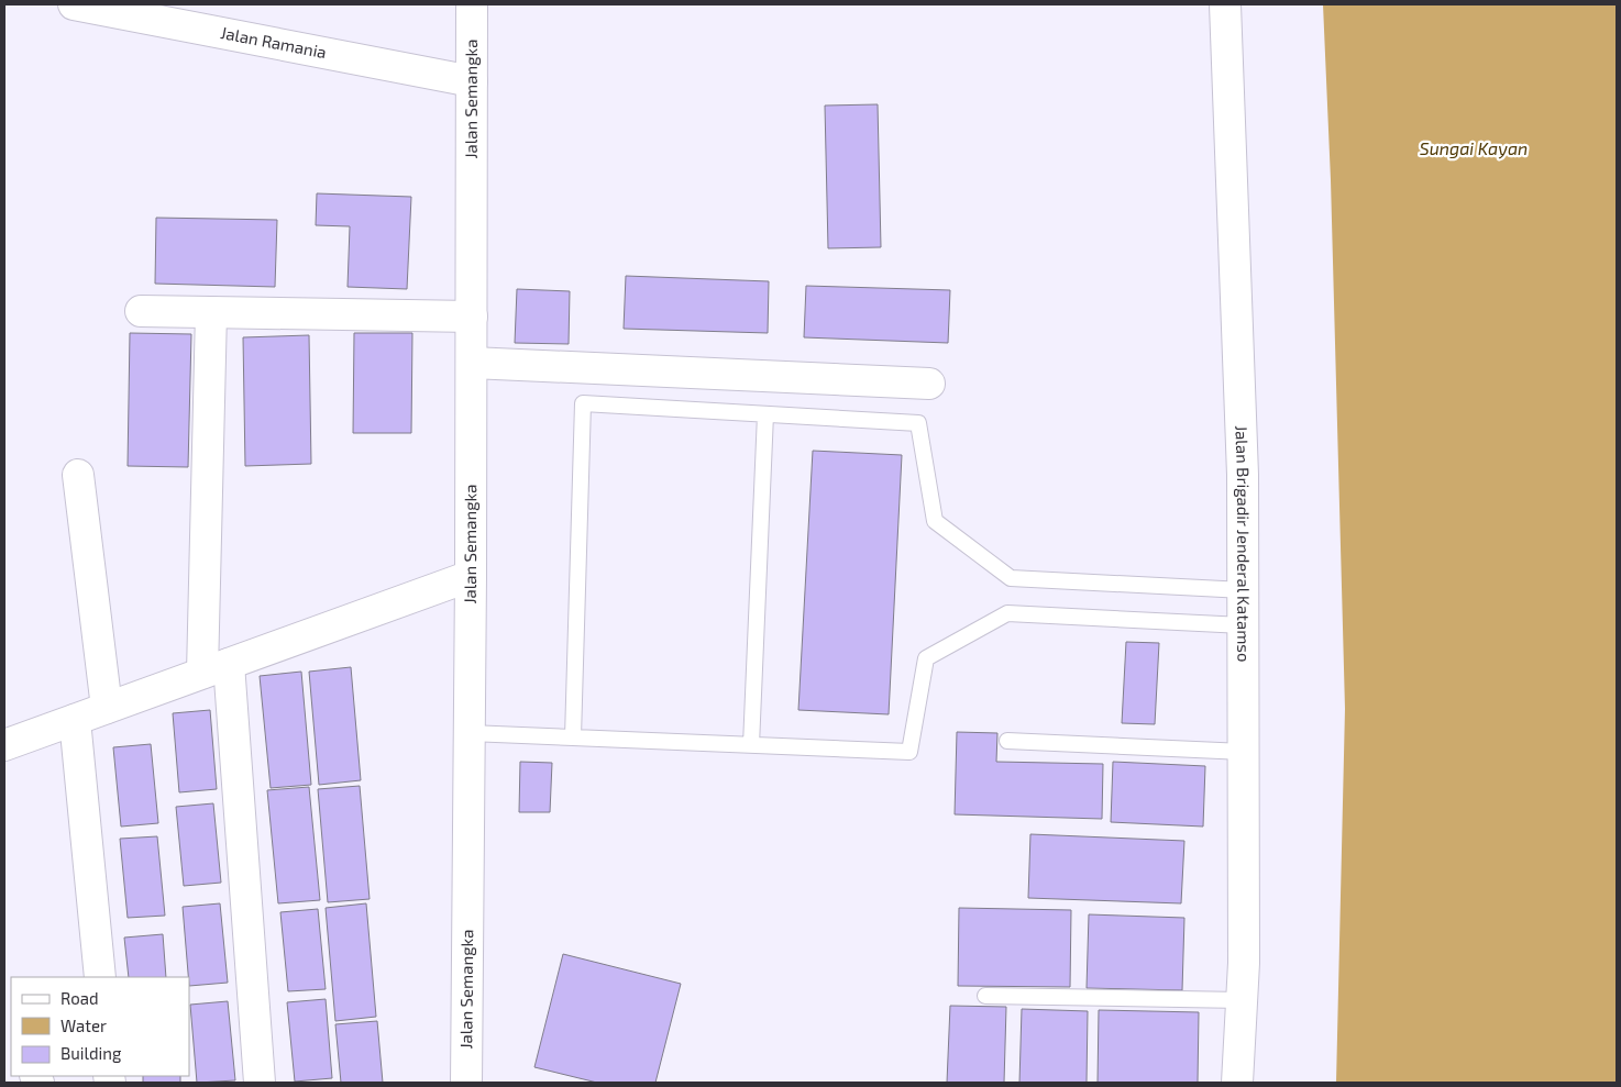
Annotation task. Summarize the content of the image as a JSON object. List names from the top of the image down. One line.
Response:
{"streets":{"main road":["Jalan Ramania","Jalan Semangka","Jalan Brigadir Jenderal Katamso"]},"crossings":[["Jalan Ramania","Jalan Semangka"]],"water":["Sungai Kayan"],"legend":["Road","Water","Building"]}
